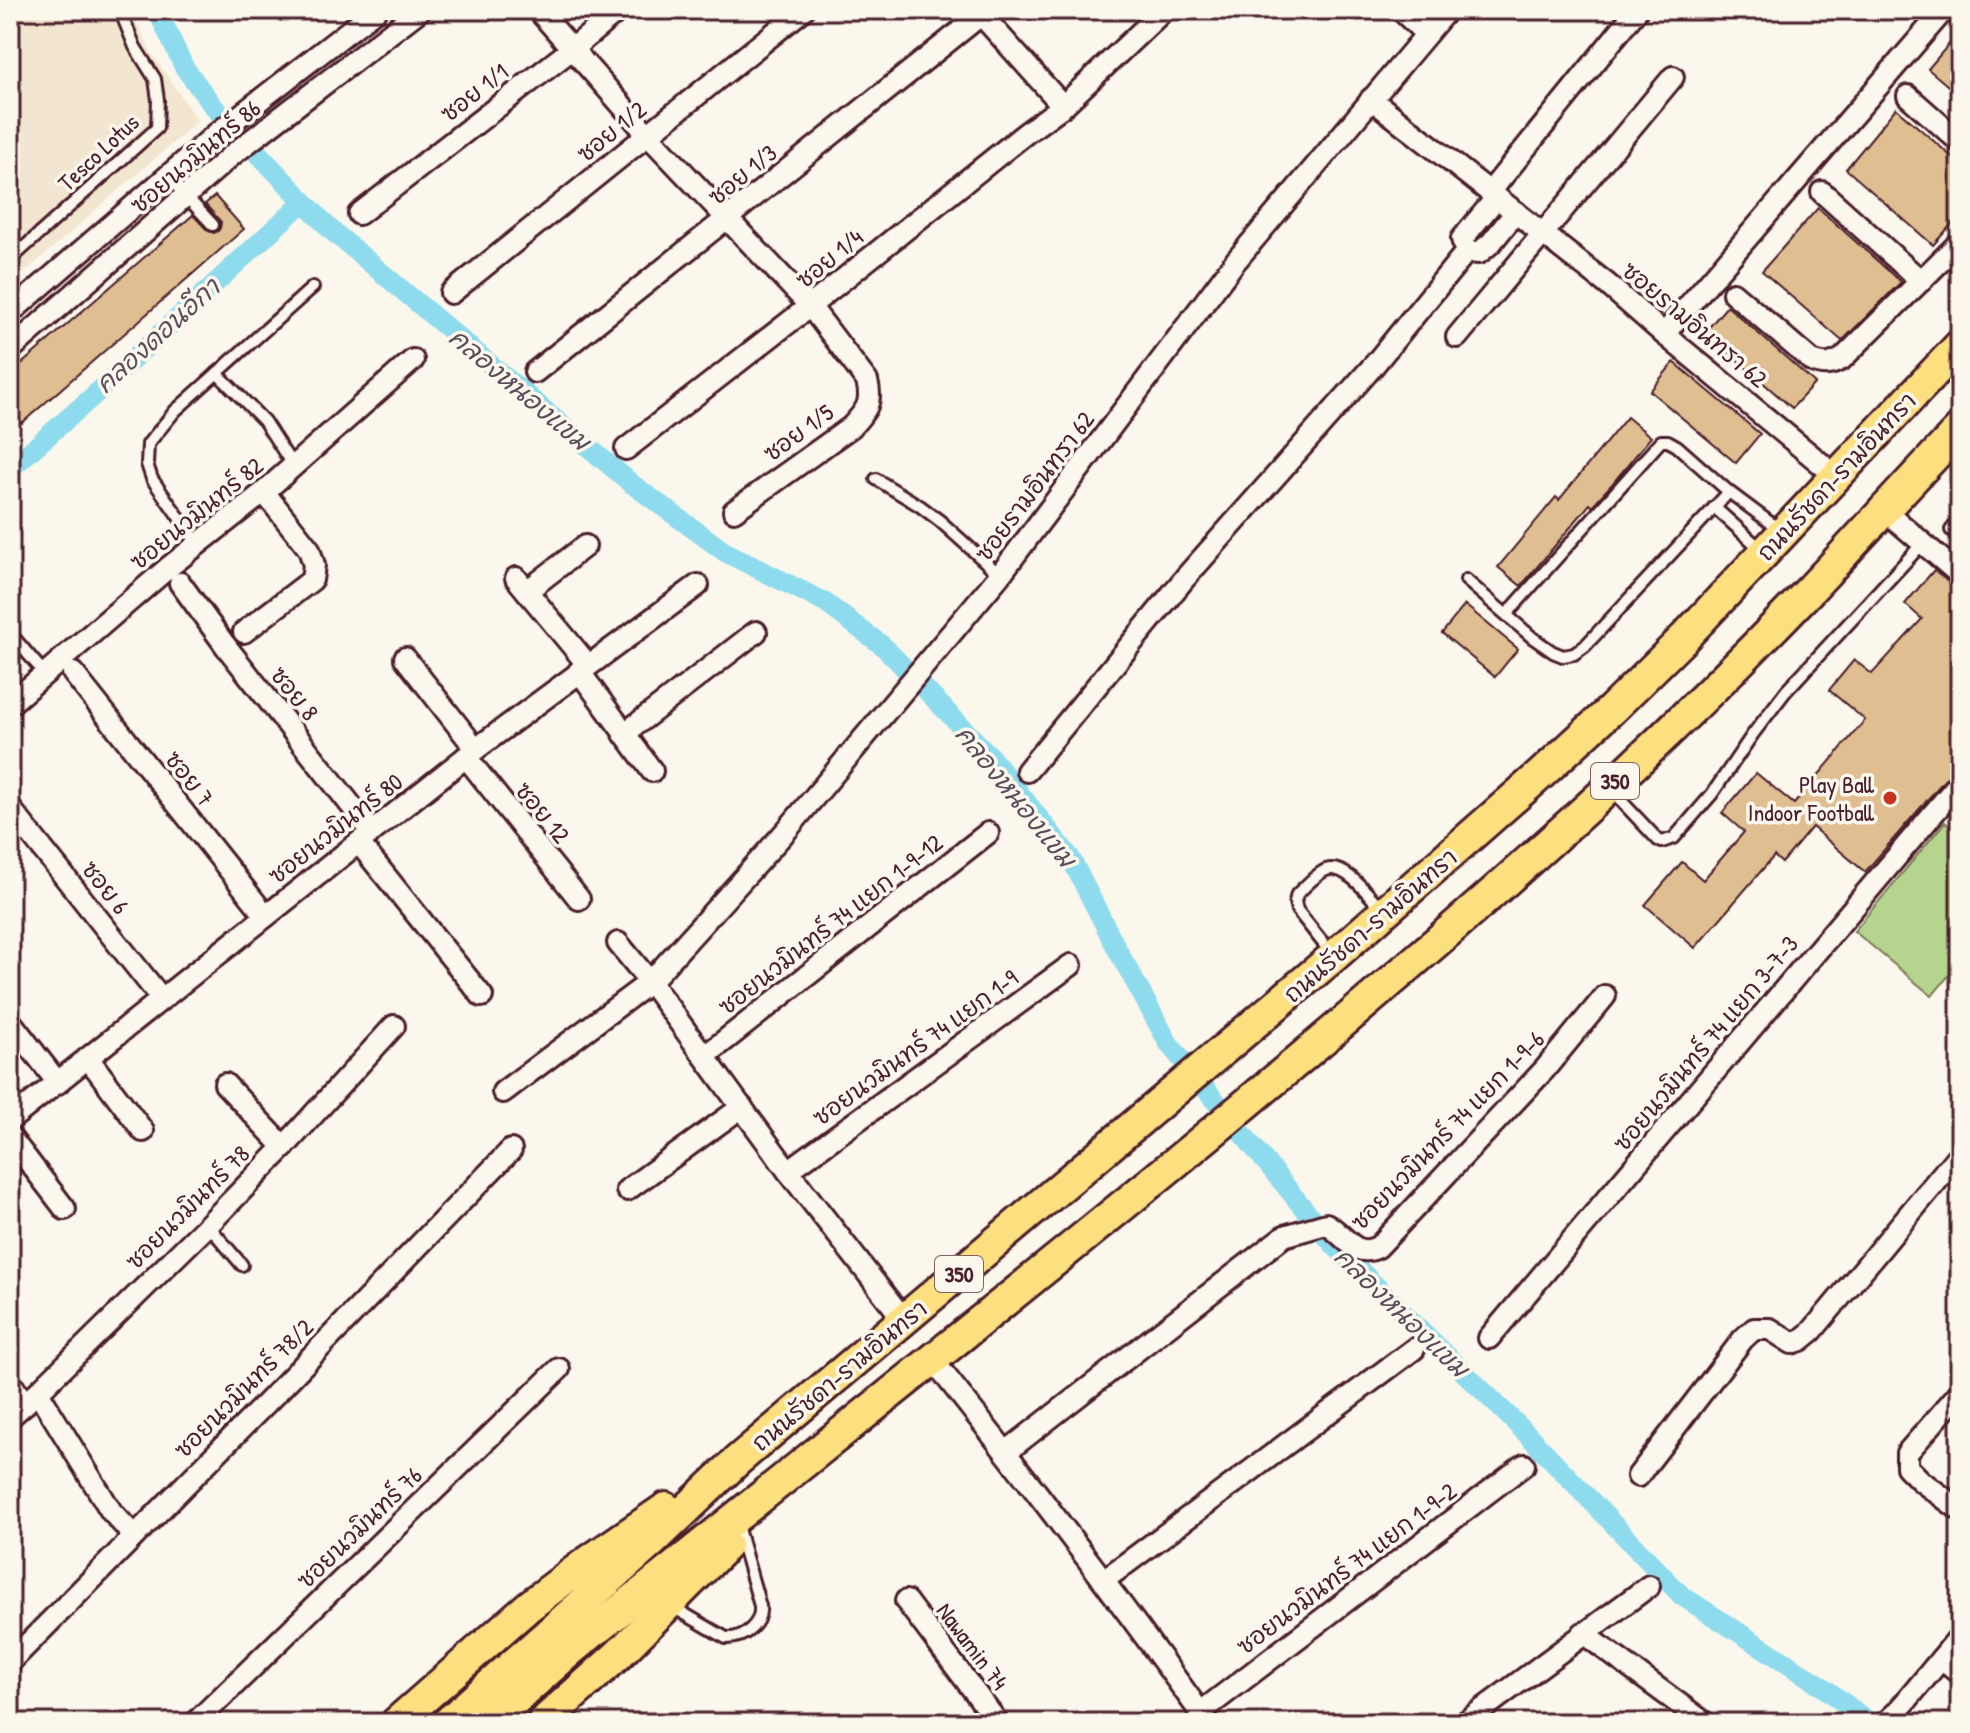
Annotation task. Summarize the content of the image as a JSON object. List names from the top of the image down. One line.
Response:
{"streets":{"main road":["ถนนรัชดา-รามอินทรา","350"],"street":["ซอย 1/1","ซอย 1/2","ซอยนวมินทร์ 86","ซอย 1/3","ซอย 1/4","ซอยรามอินทรา 62","ซอย 1/5","ซอยนวมินทร์ 82","ซอย 8","ซอย 7","ซอย 12","ซอยนวมินทร์ 80","ซอย 6","ซอยนวมินทร์ 74 แยก 1-9-12","ซอยนวมินทร์ 74 แยก 3-7-3","ซอยนวมินทร์ 74 แยก 1-9","ซอยนวมินทร์ 74 แยก 1-9-6","ซอยนวมินทร์ 78","ซอยนวมินทร์ 78/2","ซอยนวมินทร์ 76","ซอยนวมินทร์ 74 แยก 1-9-2","Nawamin 74"],"lane":["Tesco Lotus"]},"crossings":[["ซอย 1/4","ซอย 1/5"],["ซอยรามอินทรา 62","ถนนรัชดา-รามอินทรา"],["ซอย 8","ซอยนวมินทร์ 80"],["ซอย 7","ซอยนวมินทร์ 80"],["ซอย 12","ซอยนวมินทร์ 80"],["ซอยนวมินทร์ 80","ซอย 6"]],"water":["คลองดอนอีกา","คลองหนองแขม"],"places":["Play Ball Indoor Football"]}
